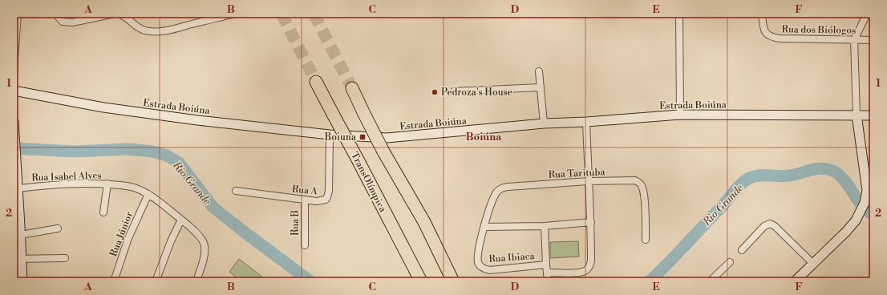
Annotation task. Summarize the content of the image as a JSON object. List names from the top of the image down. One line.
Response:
{"streets":{"highway":["TransOlímpica"],"street":["Rua dos Biólogos","Estrada Boiúna","Rua Tarituba","Rua Isabel Alves","Rua A","Rua B","Rua Júnior","Rua Ibiaca"]},"crossings":[["Estrada Boiúna","Rua A"],["Rua Tarituba","Rua Ibiaca"],["Rua Isabel Alves","Rua Júnior"],["Rua A","Rua B"]],"districts":["Boiúna"],"water":["Rio Grande"],"places":{"other":["Pedroza's House"],"transit":["Boiuna"]},"grid":{"columns":["A","B","C","D","E","F"],"rows":["1","2"]}}
